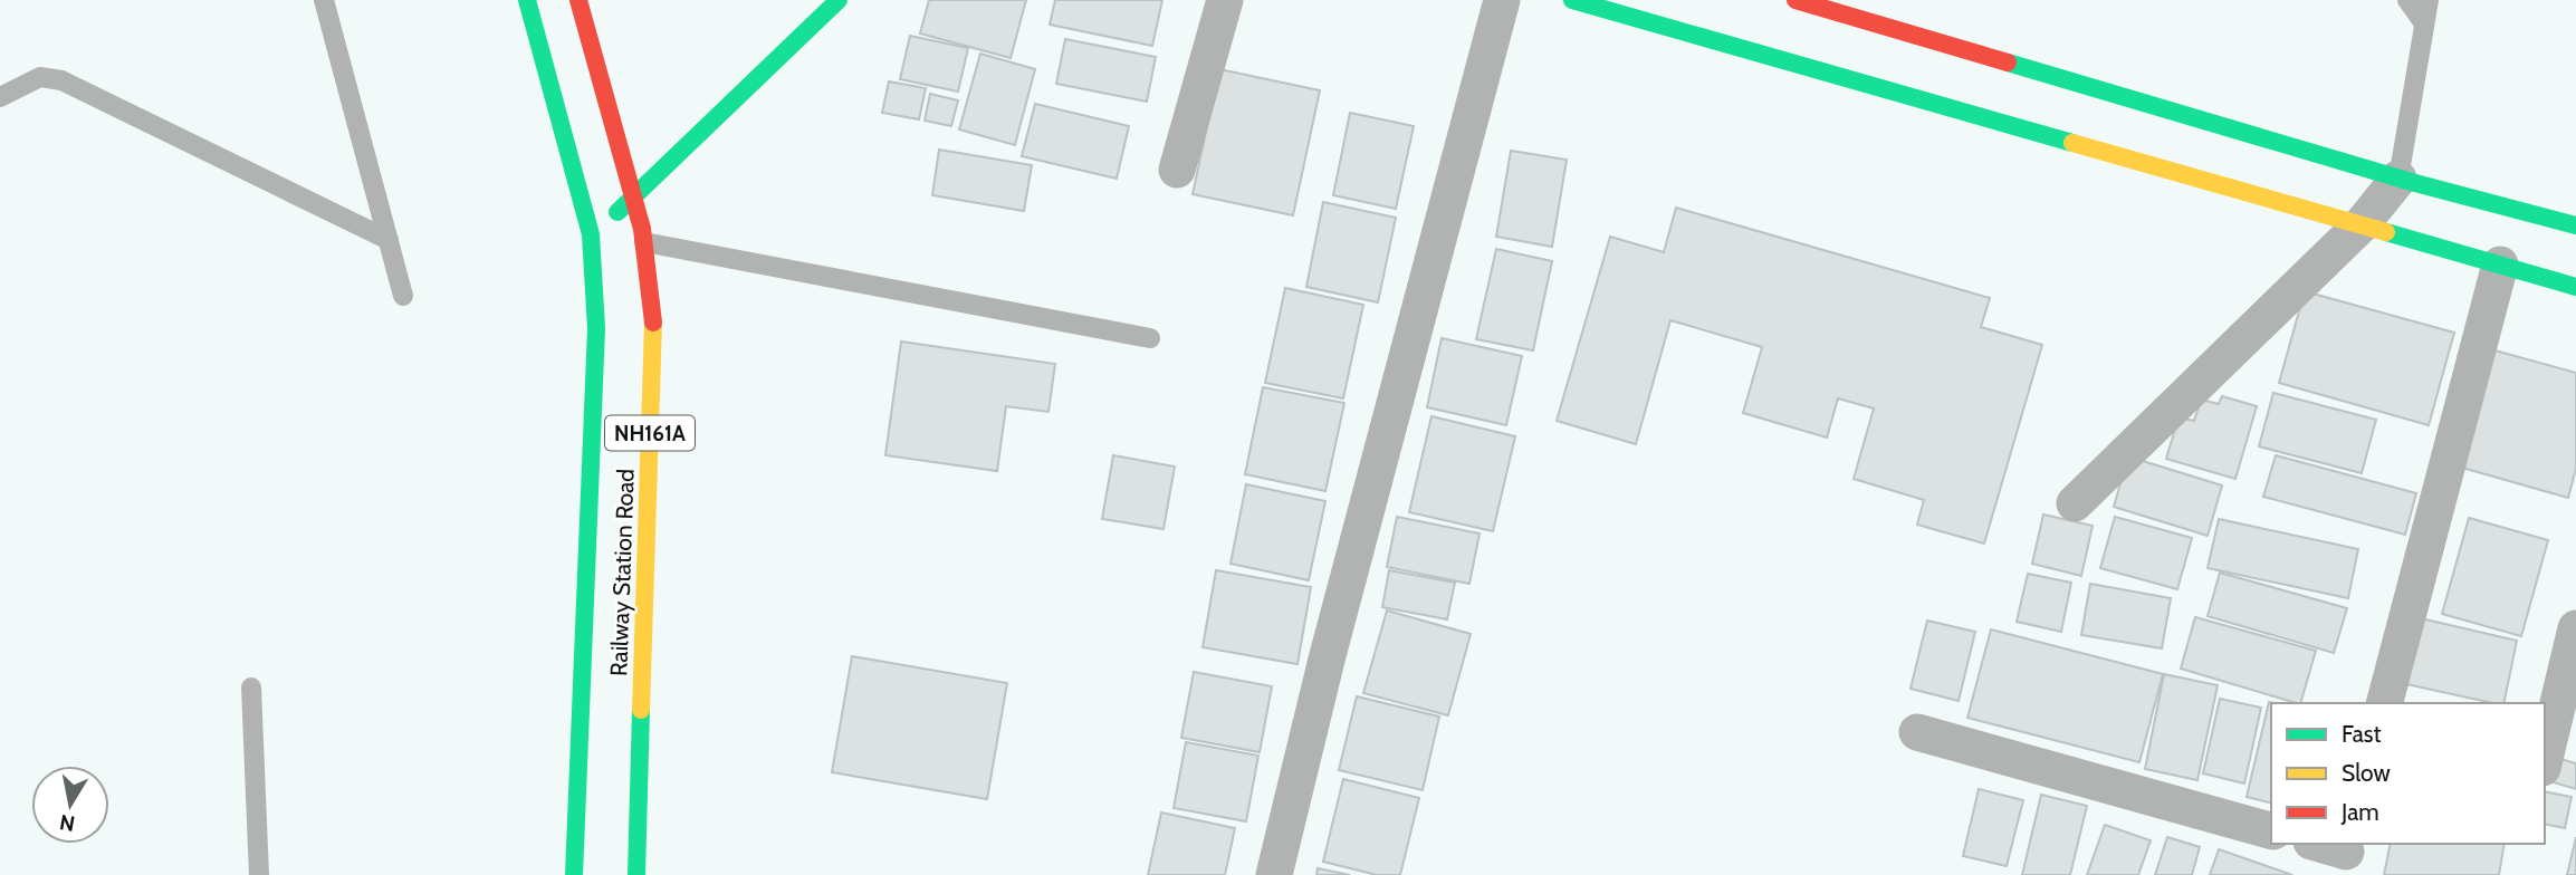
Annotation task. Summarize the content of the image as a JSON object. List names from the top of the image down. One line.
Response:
{"streets":{"main road":["NH161A","Railway Station Road"]},"legend":["Fast","Slow","Jam"],"north":"bottom"}
